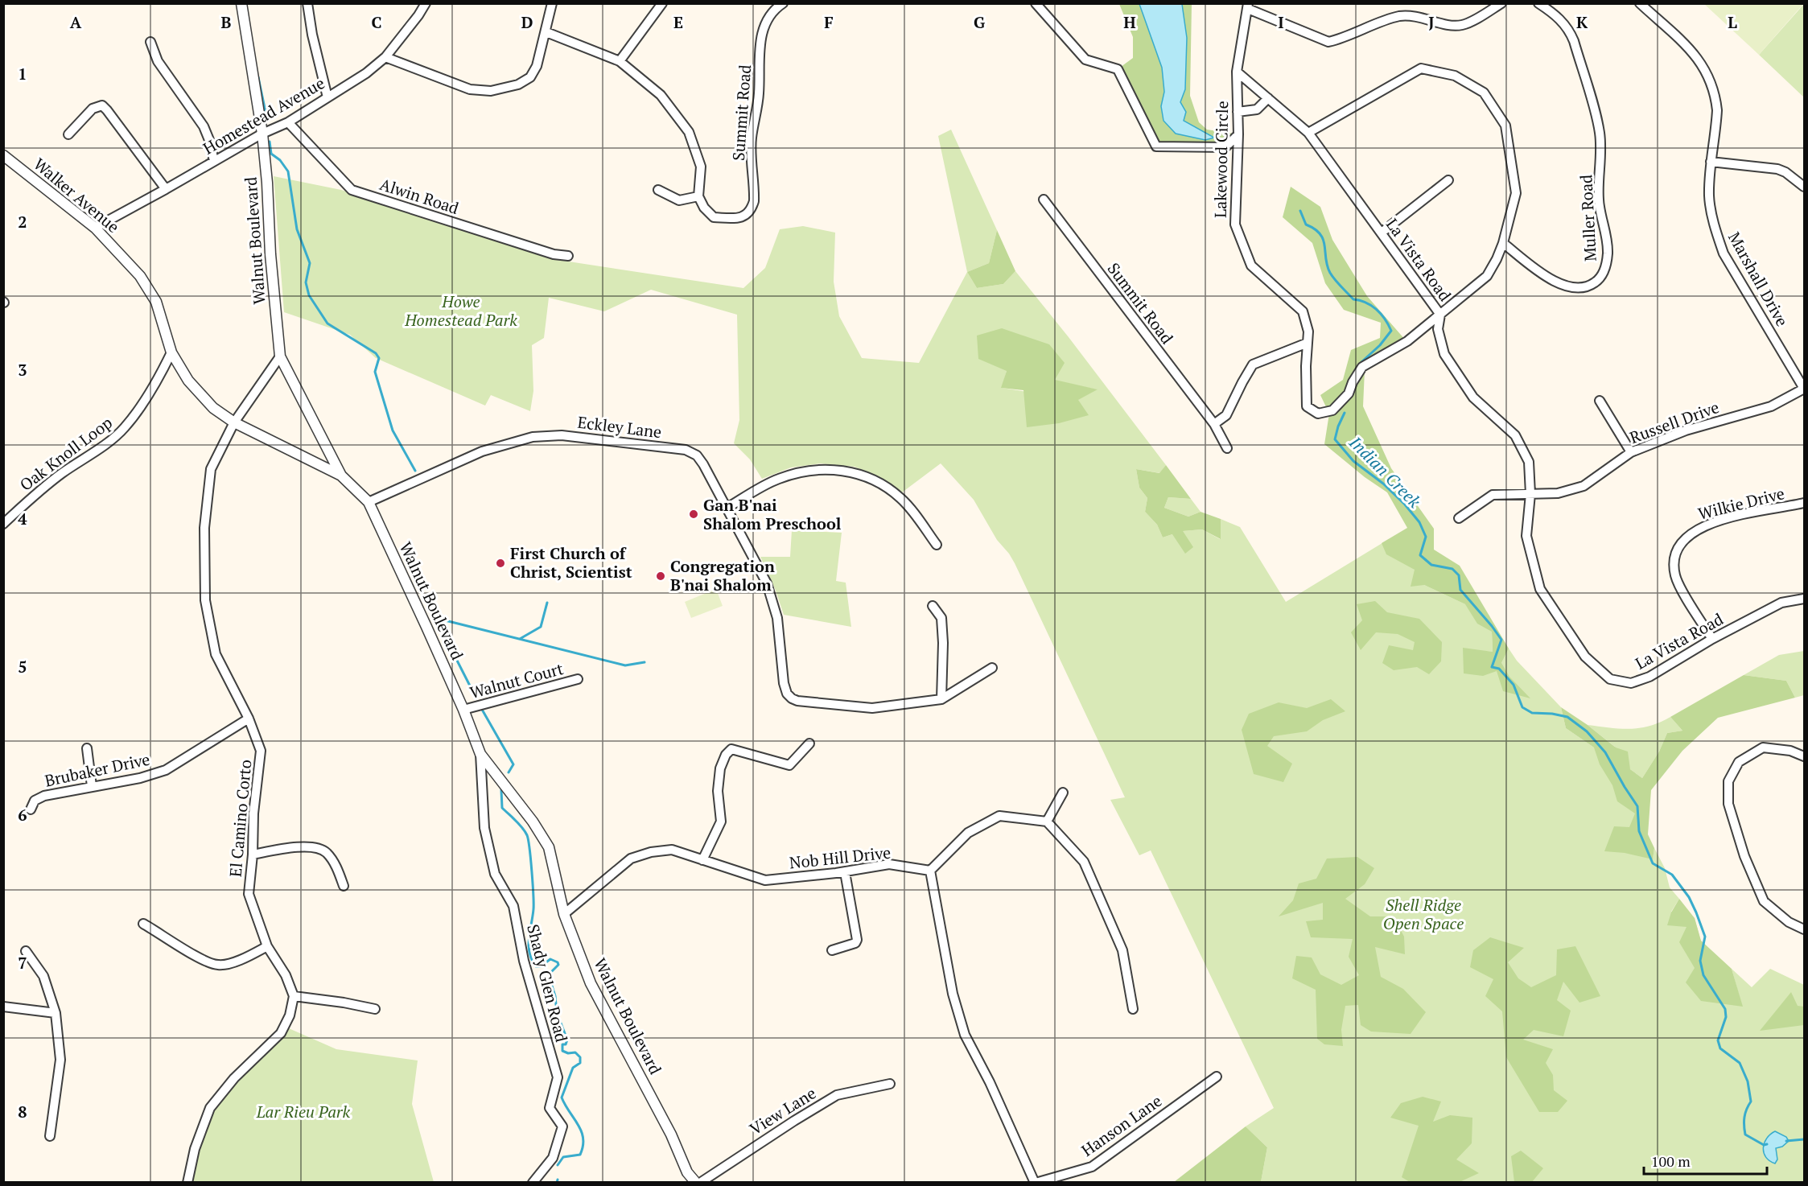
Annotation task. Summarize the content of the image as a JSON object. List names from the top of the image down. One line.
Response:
{"streets":{"street":["Summit Road","Homestead Avenue","Lakewood Circle","Walker Avenue","Alwin Road","Muller Road","Walnut Boulevard","La Vista Road","Marshall Drive","Russell Drive","Eckley Lane","Oak Knoll Loop","Wilkie Drive","Walnut Court","Brubaker Drive","El Camino Corto","Nob Hill Drive","Shady Glen Road","View Lane","Hanson Lane"]},"crossings":[["Homestead Avenue","Walker Avenue"],["Homestead Avenue","Alwin Road"],["Homestead Avenue","Walnut Boulevard"],["Lakewood Circle","Muller Road"],["Lakewood Circle","La Vista Road"],["Walker Avenue","Walnut Boulevard"],["Walker Avenue","Oak Knoll Loop"],["Walker Avenue","El Camino Corto"],["Walnut Boulevard","Eckley Lane"],["Walnut Boulevard","Walnut Court"],["Walnut Boulevard","El Camino Corto"],["Walnut Boulevard","Nob Hill Drive"],["Walnut Boulevard","Shady Glen Road"],["La Vista Road","Russell Drive"],["La Vista Road","Wilkie Drive"],["Marshall Drive","Russell Drive"],["Brubaker Drive","El Camino Corto"]],"water":["Indian Creek"],"parks":["Howe Homestead Park","Shell Ridge Open Space","Lar Rieu Park"],"places":["Gan B'nai Shalom Preschool","First Church of Christ, Scientist","Congregation B'nai Shalom"],"scale_bar":"100 m","grid":{"columns":["A","B","C","D","E","F","G","H","I","J","K","L"],"rows":["1","2","3","4","5","6","7","8"]}}
